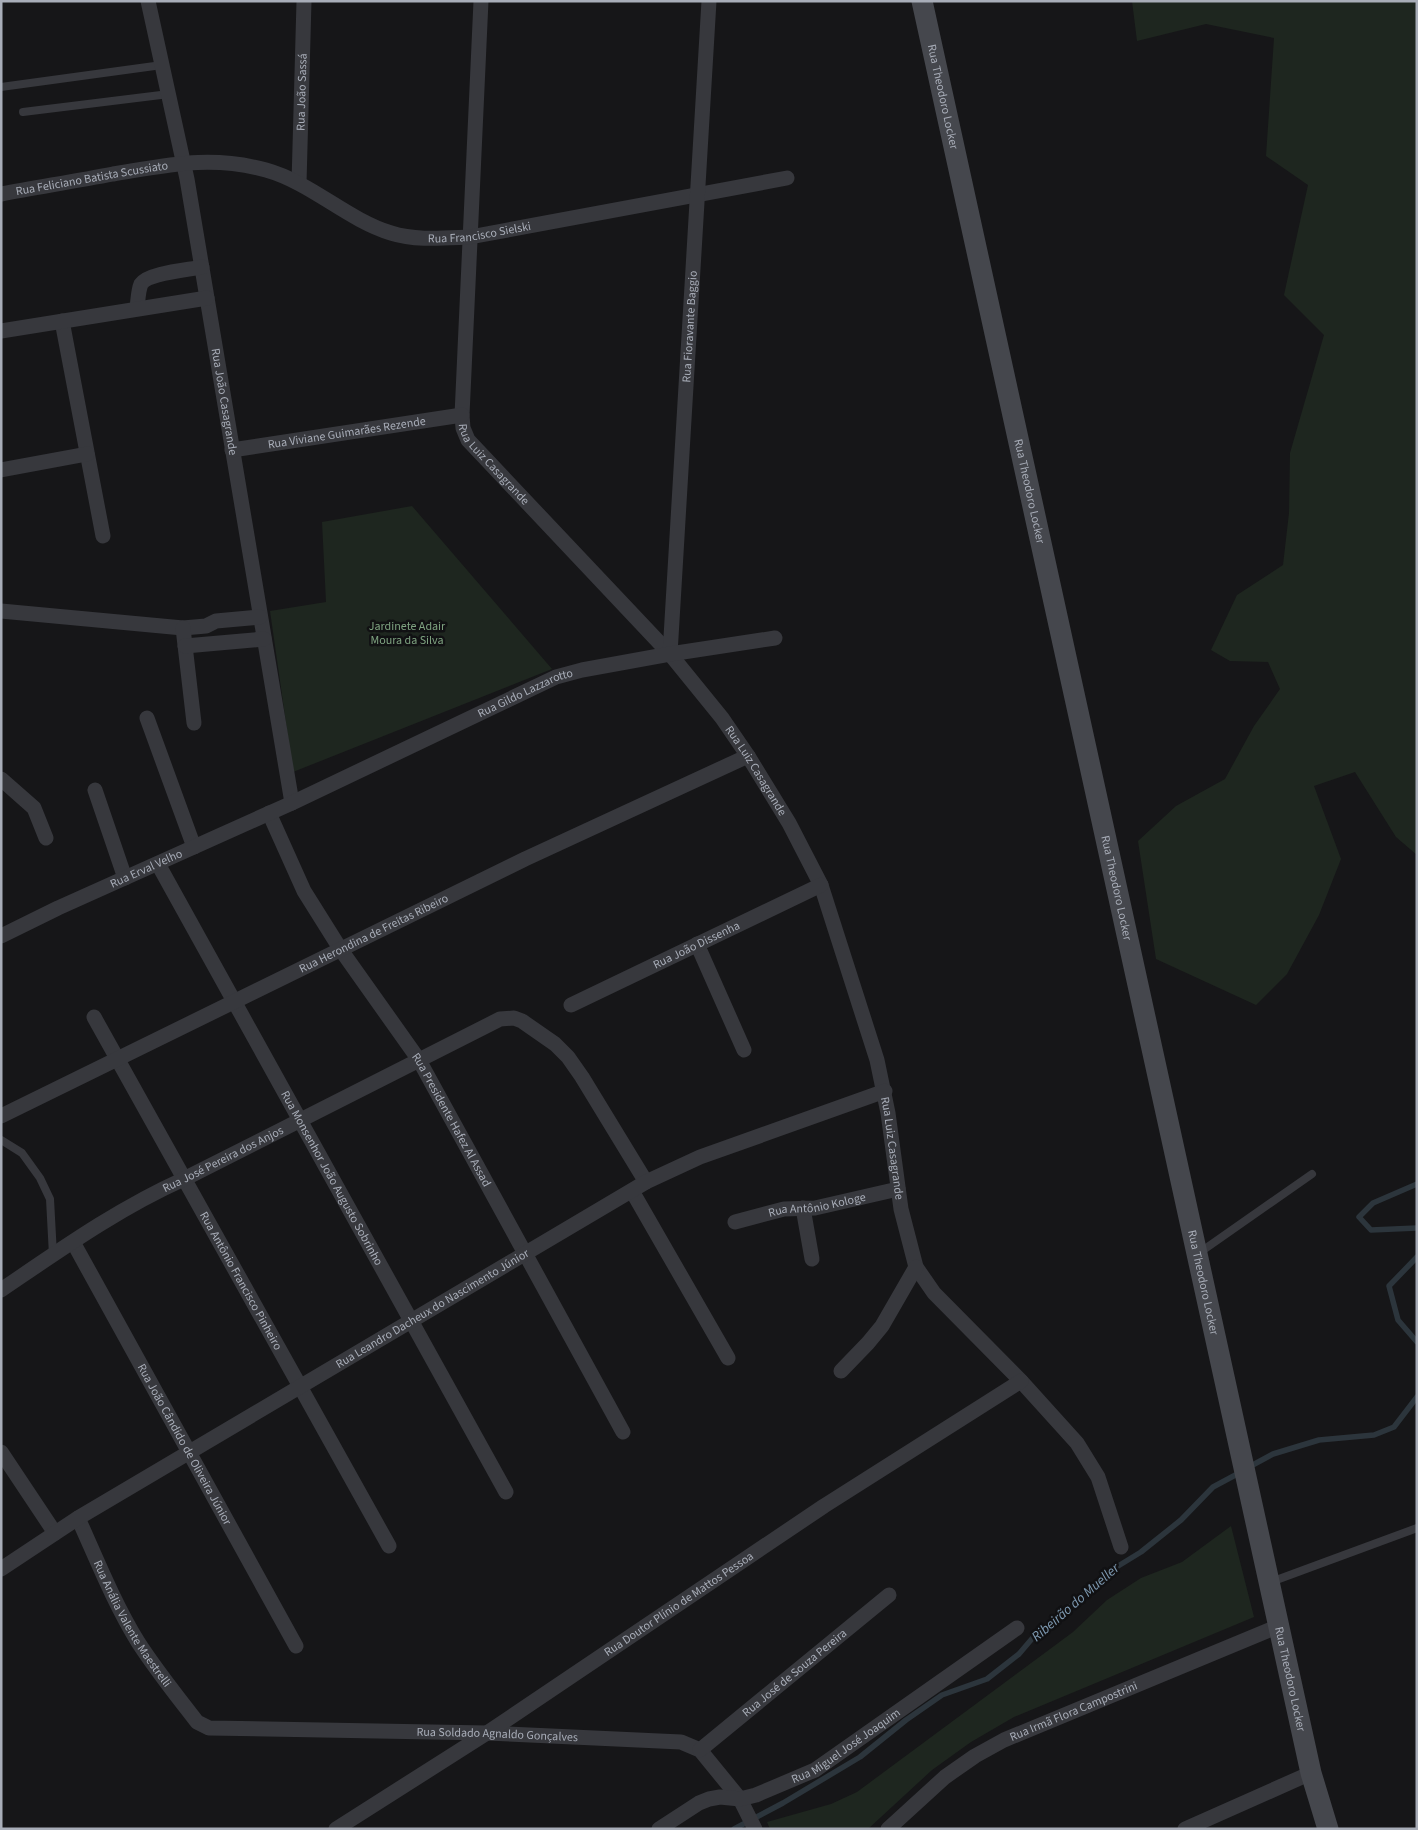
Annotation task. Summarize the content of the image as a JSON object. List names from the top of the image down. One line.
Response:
{"streets":{"main road":["Rua Theodoro Locker"],"street":["Rua João Sassá","Rua Feliciano Batista Scussiato","Rua Francisco Sielski","Rua Fioravante Baggio","Rua João Casagrande","Rua Viviane Guimarães Rezende","Rua Luiz Casagrande","Rua Gildo Lazzarotto","Rua Erval Velho","Rua Herondina de Freitas Ribeiro","Rua João Dissenha","Rua Presidente Hafez Al Assad","Rua José Pereira dos Anjos","Rua Monsenhor João Augusto Sobrinho","Rua Antônio Kologe","Rua Antônio Francisco Pinheiro","Rua Leandro Dacheux do Nascimento Júnior","Rua João Cândido de Oliveira Júnior","Rua Doutor Plínio de Mattos Pessoa","Rua Anália Valente Maestrelli","Rua José de Souza Pereira","Rua Irmã Flora Campostrini","Rua Soldado Agnaldo Gonçalves","Rua Miguel José Joaquim"]},"crossings":[["Rua João Sassá","Rua Francisco Sielski"],["Rua Theodoro Locker","Rua Irmã Flora Campostrini"],["Rua Feliciano Batista Scussiato","Rua Francisco Sielski"],["Rua Feliciano Batista Scussiato","Rua João Casagrande"],["Rua Francisco Sielski","Rua Fioravante Baggio"],["Rua Francisco Sielski","Rua João Casagrande"],["Rua Francisco Sielski","Rua Luiz Casagrande"],["Rua Fioravante Baggio","Rua Luiz Casagrande"],["Rua Fioravante Baggio","Rua Gildo Lazzarotto"],["Rua João Casagrande","Rua Viviane Guimarães Rezende"],["Rua João Casagrande","Rua Gildo Lazzarotto"],["Rua João Casagrande","Rua Erval Velho"],["Rua Viviane Guimarães Rezende","Rua Luiz Casagrande"],["Rua Luiz Casagrande","Rua Gildo Lazzarotto"],["Rua Luiz Casagrande","Rua Herondina de Freitas Ribeiro"],["Rua Luiz Casagrande","Rua João Dissenha"],["Rua Luiz Casagrande","Rua Antônio Kologe"],["Rua Luiz Casagrande","Rua Leandro Dacheux do Nascimento Júnior"],["Rua Luiz Casagrande","Rua Doutor Plínio de Mattos Pessoa"],["Rua Gildo Lazzarotto","Rua Erval Velho"],["Rua Erval Velho","Rua Presidente Hafez Al Assad"],["Rua Erval Velho","Rua Monsenhor João Augusto Sobrinho"],["Rua Herondina de Freitas Ribeiro","Rua Presidente Hafez Al Assad"],["Rua Herondina de Freitas Ribeiro","Rua Monsenhor João Augusto Sobrinho"],["Rua Herondina de Freitas Ribeiro","Rua Antônio Francisco Pinheiro"],["Rua Presidente Hafez Al Assad","Rua José Pereira dos Anjos"],["Rua Presidente Hafez Al Assad","Rua Leandro Dacheux do Nascimento Júnior"],["Rua José Pereira dos Anjos","Rua Monsenhor João Augusto Sobrinho"],["Rua José Pereira dos Anjos","Rua Antônio Francisco Pinheiro"],["Rua José Pereira dos Anjos","Rua Leandro Dacheux do Nascimento Júnior"],["Rua José Pereira dos Anjos","Rua João Cândido de Oliveira Júnior"],["Rua Monsenhor João Augusto Sobrinho","Rua Leandro Dacheux do Nascimento Júnior"],["Rua Antônio Francisco Pinheiro","Rua Leandro Dacheux do Nascimento Júnior"],["Rua Leandro Dacheux do Nascimento Júnior","Rua João Cândido de Oliveira Júnior"],["Rua Leandro Dacheux do Nascimento Júnior","Rua Anália Valente Maestrelli"],["Rua Doutor Plínio de Mattos Pessoa","Rua Soldado Agnaldo Gonçalves"],["Rua Anália Valente Maestrelli","Rua Soldado Agnaldo Gonçalves"],["Rua José de Souza Pereira","Rua Soldado Agnaldo Gonçalves"]],"water":["Ribeirão do Mueller"],"parks":["Jardinete Adair Moura da Silva"]}
